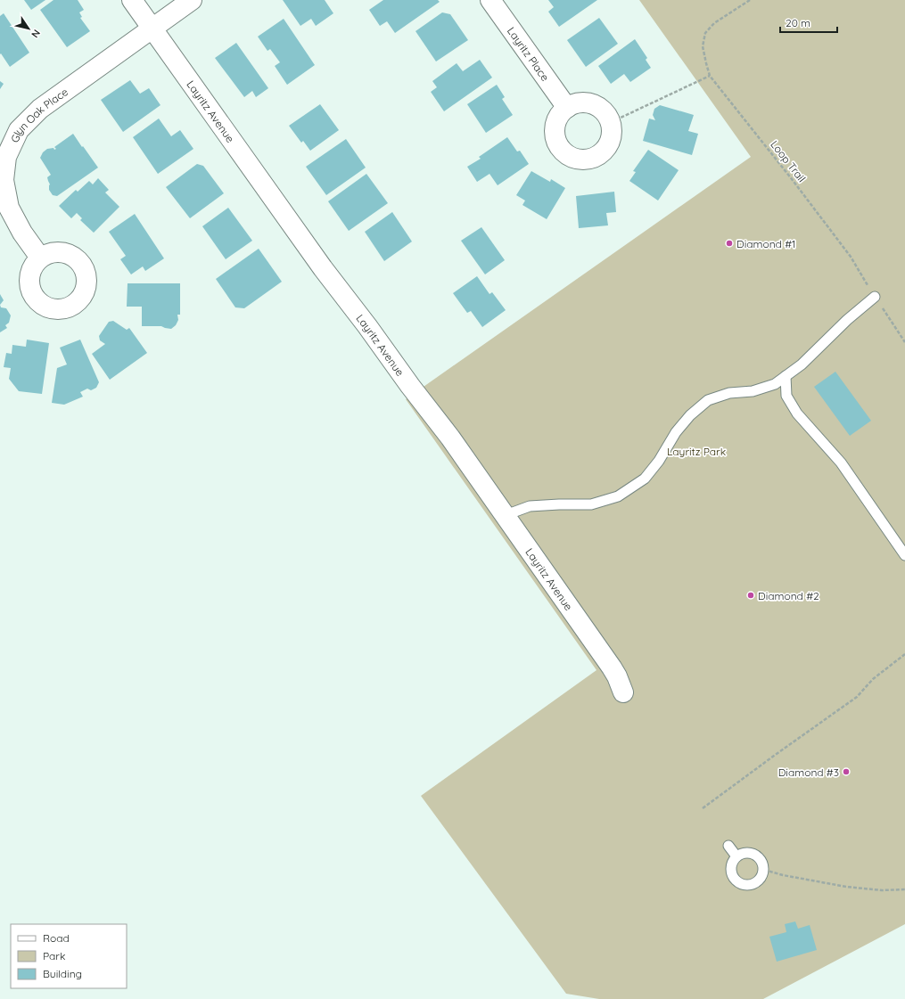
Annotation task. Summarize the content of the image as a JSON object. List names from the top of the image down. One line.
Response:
{"streets":{"street":["Layritz Place","Layritz Avenue","Glyn Oak Place"],"path":["Loop Trail"]},"crossings":[["Layritz Avenue","Glyn Oak Place"]],"parks":["Layritz Park"],"places":["Diamond #1","Diamond #2","Diamond #3"],"legend":["Road","Park","Building"],"scale_bar":"20 m","north":"bottom right"}
